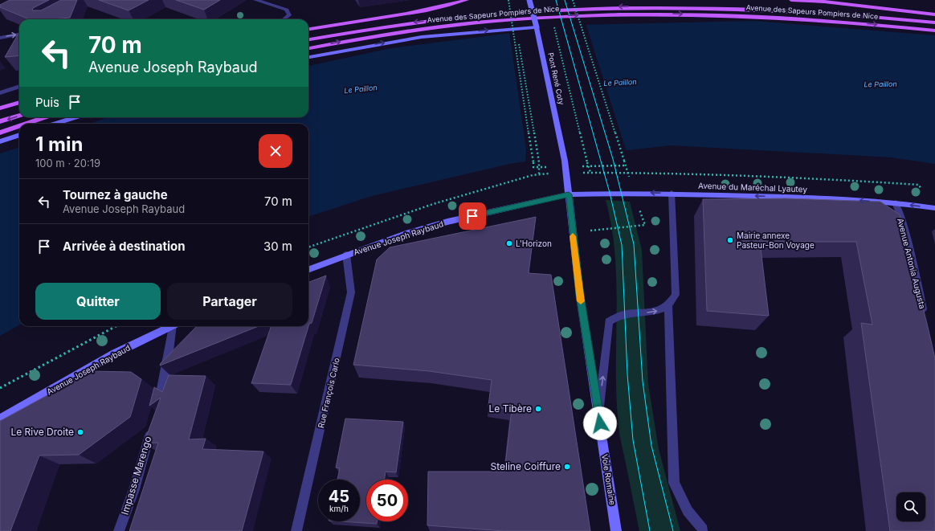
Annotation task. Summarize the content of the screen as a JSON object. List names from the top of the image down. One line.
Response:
{"streets":{"main road":["Avenue des Sapeurs Pompiers de Nice","Pont René Coty","Avenue du Maréchal Lyautey","Avenue Joseph Raybaud","Voie Romaine"],"street":["Avenue Antonia Augusta","Rue François Carlo","Impasse Marengo"]},"crossings":[["Pont René Coty","Voie Romaine"],["Avenue du Maréchal Lyautey","Avenue Joseph Raybaud"],["Avenue du Maréchal Lyautey","Avenue Antonia Augusta"],["Avenue du Maréchal Lyautey","Voie Romaine"],["Avenue Joseph Raybaud","Rue François Carlo"],["Avenue Joseph Raybaud","Voie Romaine"]],"one_way":["Avenue du Maréchal Lyautey"],"water":["Le Paillon"],"places":["Mairie annexe Pasteur-Bon Voyage","L'Horizon","Le Tibère","Le Rive Droite","Steline Coiffure"],"page":{"turn":["70 m","Avenue Joseph Raybaud"],"then":"Puis","heading":["1 min","100 m · 20:19"],"list":[{"name":"Tournez à gauche","note":"Avenue Joseph Raybaud","value":"70 m"},{"name":"Arrivée à destination","value":"30 m"}],"buttons":["Quitter","Partager"],"speed":"45 km/h","limit":"50"}}
